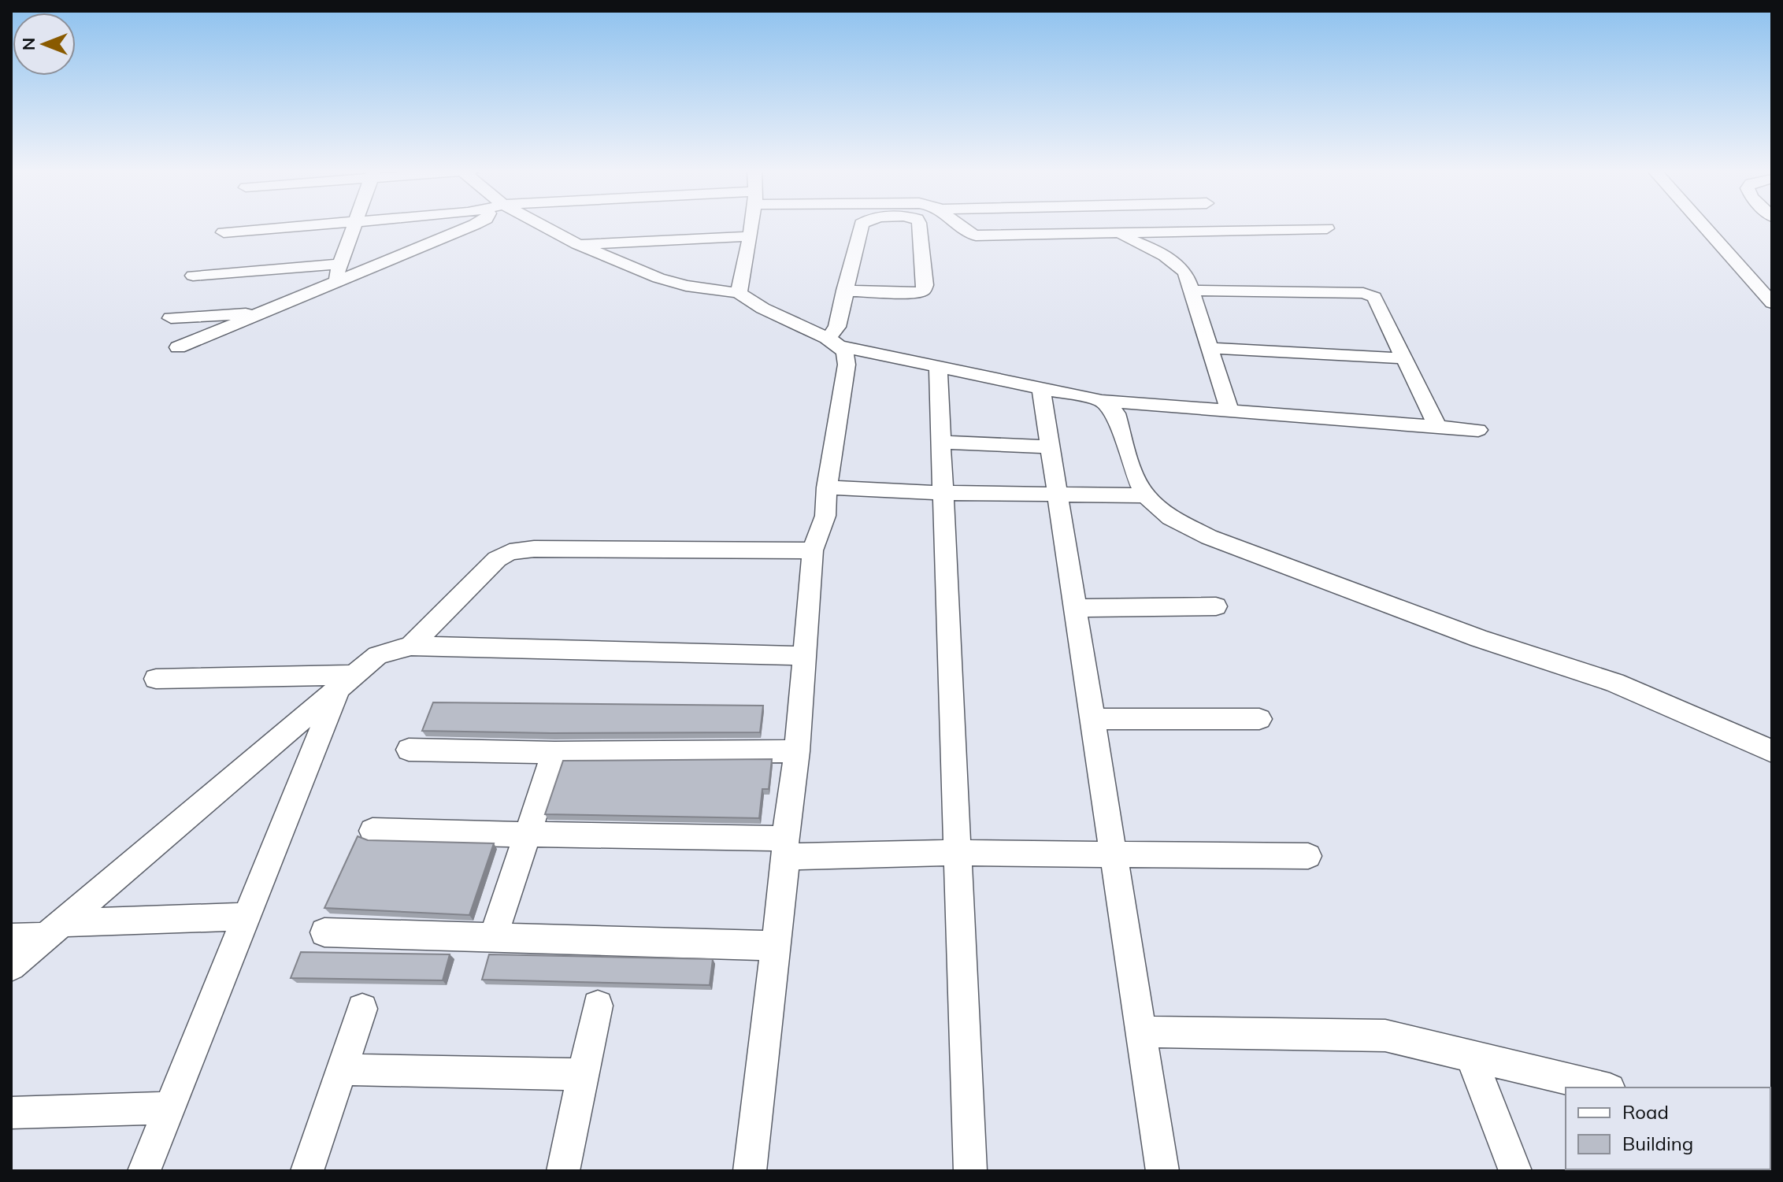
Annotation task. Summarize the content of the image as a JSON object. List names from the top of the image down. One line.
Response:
{"legend":["Road","Building"],"north":"left"}
